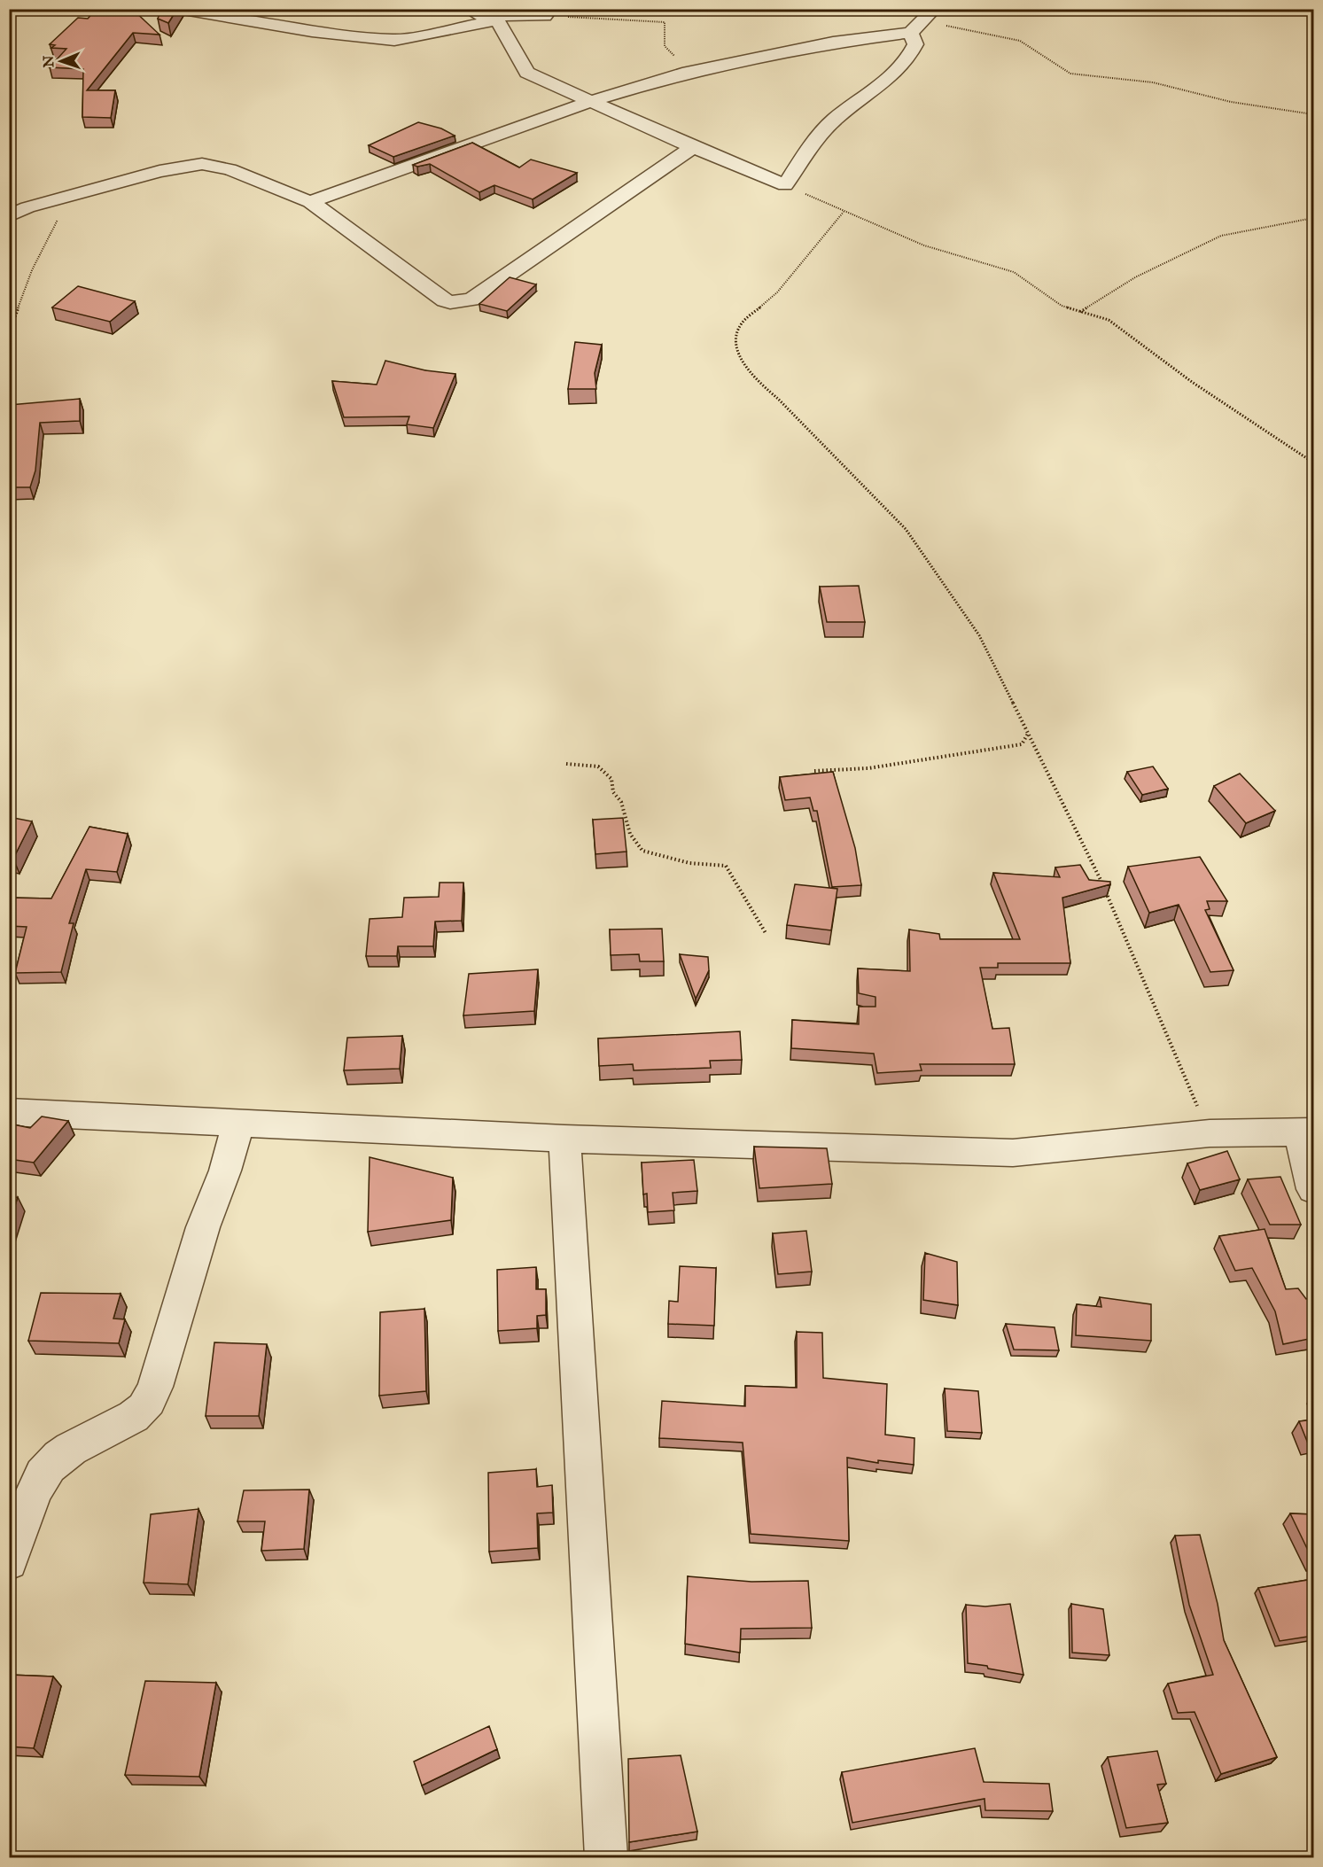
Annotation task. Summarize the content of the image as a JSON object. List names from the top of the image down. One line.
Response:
{"north":"left"}
